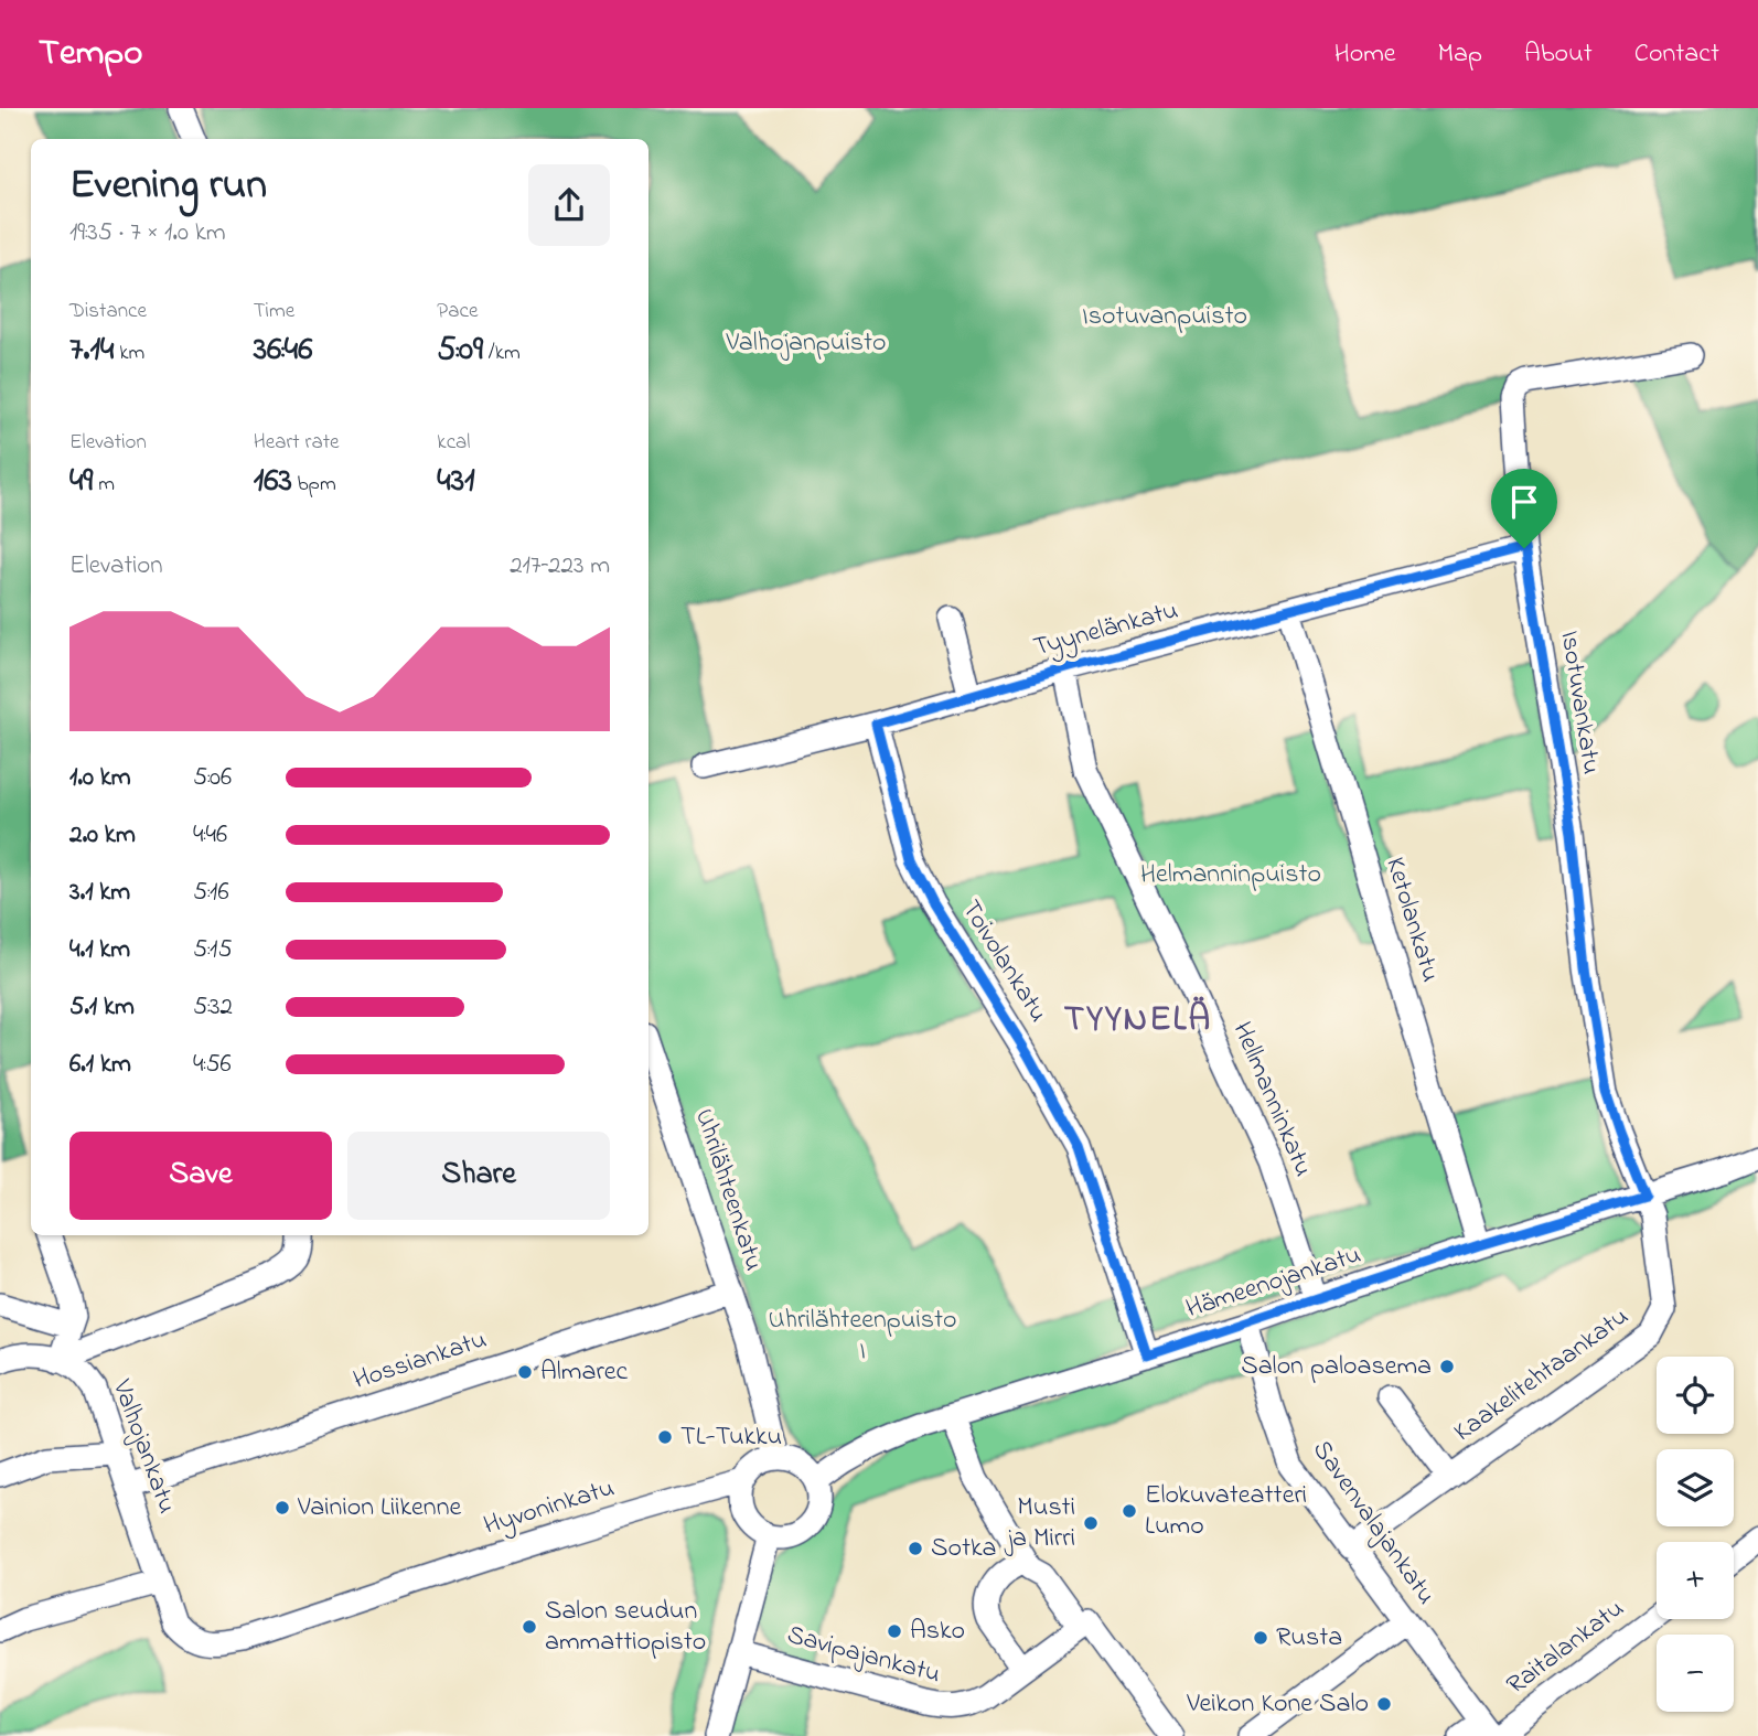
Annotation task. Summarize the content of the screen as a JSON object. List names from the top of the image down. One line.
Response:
{"streets":{"street":["Tyynelänkatu","Isotuvankatu","Ketolankatu","Toivolankatu","Hellmanninkatu","Uhrilähteenkatu","Hämeenojankatu","Hossiankatu","Kaakelitehtaankatu","Valhojankatu","Hyvoninkatu","Savenvalajankatu","Raitalankatu","Savipajankatu"]},"crossings":[["Tyynelänkatu","Isotuvankatu"],["Tyynelänkatu","Ketolankatu"],["Tyynelänkatu","Toivolankatu"],["Tyynelänkatu","Hellmanninkatu"],["Isotuvankatu","Hämeenojankatu"],["Isotuvankatu","Kaakelitehtaankatu"],["Ketolankatu","Hämeenojankatu"],["Toivolankatu","Hämeenojankatu"],["Hellmanninkatu","Hämeenojankatu"],["Uhrilähteenkatu","Hämeenojankatu"],["Uhrilähteenkatu","Hossiankatu"],["Uhrilähteenkatu","Hyvoninkatu"],["Hämeenojankatu","Kaakelitehtaankatu"],["Hämeenojankatu","Hyvoninkatu"],["Hämeenojankatu","Savenvalajankatu"],["Hossiankatu","Valhojankatu"],["Kaakelitehtaankatu","Savenvalajankatu"],["Valhojankatu","Hyvoninkatu"],["Savenvalajankatu","Raitalankatu"]],"districts":["TYYNELÄ"],"parks":["Isotuvanpuisto","Valhojanpuisto","Helmanninpuisto","Uhrilähteenpuisto I"],"places":["Salon paloasema","Almarec","TL-Tukku","Vainion Liikenne","Elokuvateatteri Lumo","Musti ja Mirri","Sotka","Salon seudun ammattiopisto","Asko","Rusta","Veikon Kone Salo"],"page":{"header":"Tempo","nav":["Home","Map","About","Contact"],"heading":["Evening run","19:35 · 7 × 1.0 km"],"stats":[["Distance","7.14 km"],["Time","36:46"],["Pace","5:09 /km"],["Elevation","49 m"],["Heart rate","163 bpm"],["kcal","431"]],"chart":["Elevation","217–223 m"],"list":[{"name":"1.0 km","note":"5:06"},{"name":"2.0 km","note":"4:46"},{"name":"3.1 km","note":"5:16"},{"name":"4.1 km","note":"5:15"},{"name":"5.1 km","note":"5:32"},{"name":"6.1 km","note":"4:56"}],"buttons":["Save","Share"],"map_buttons":["+","−"]}}
